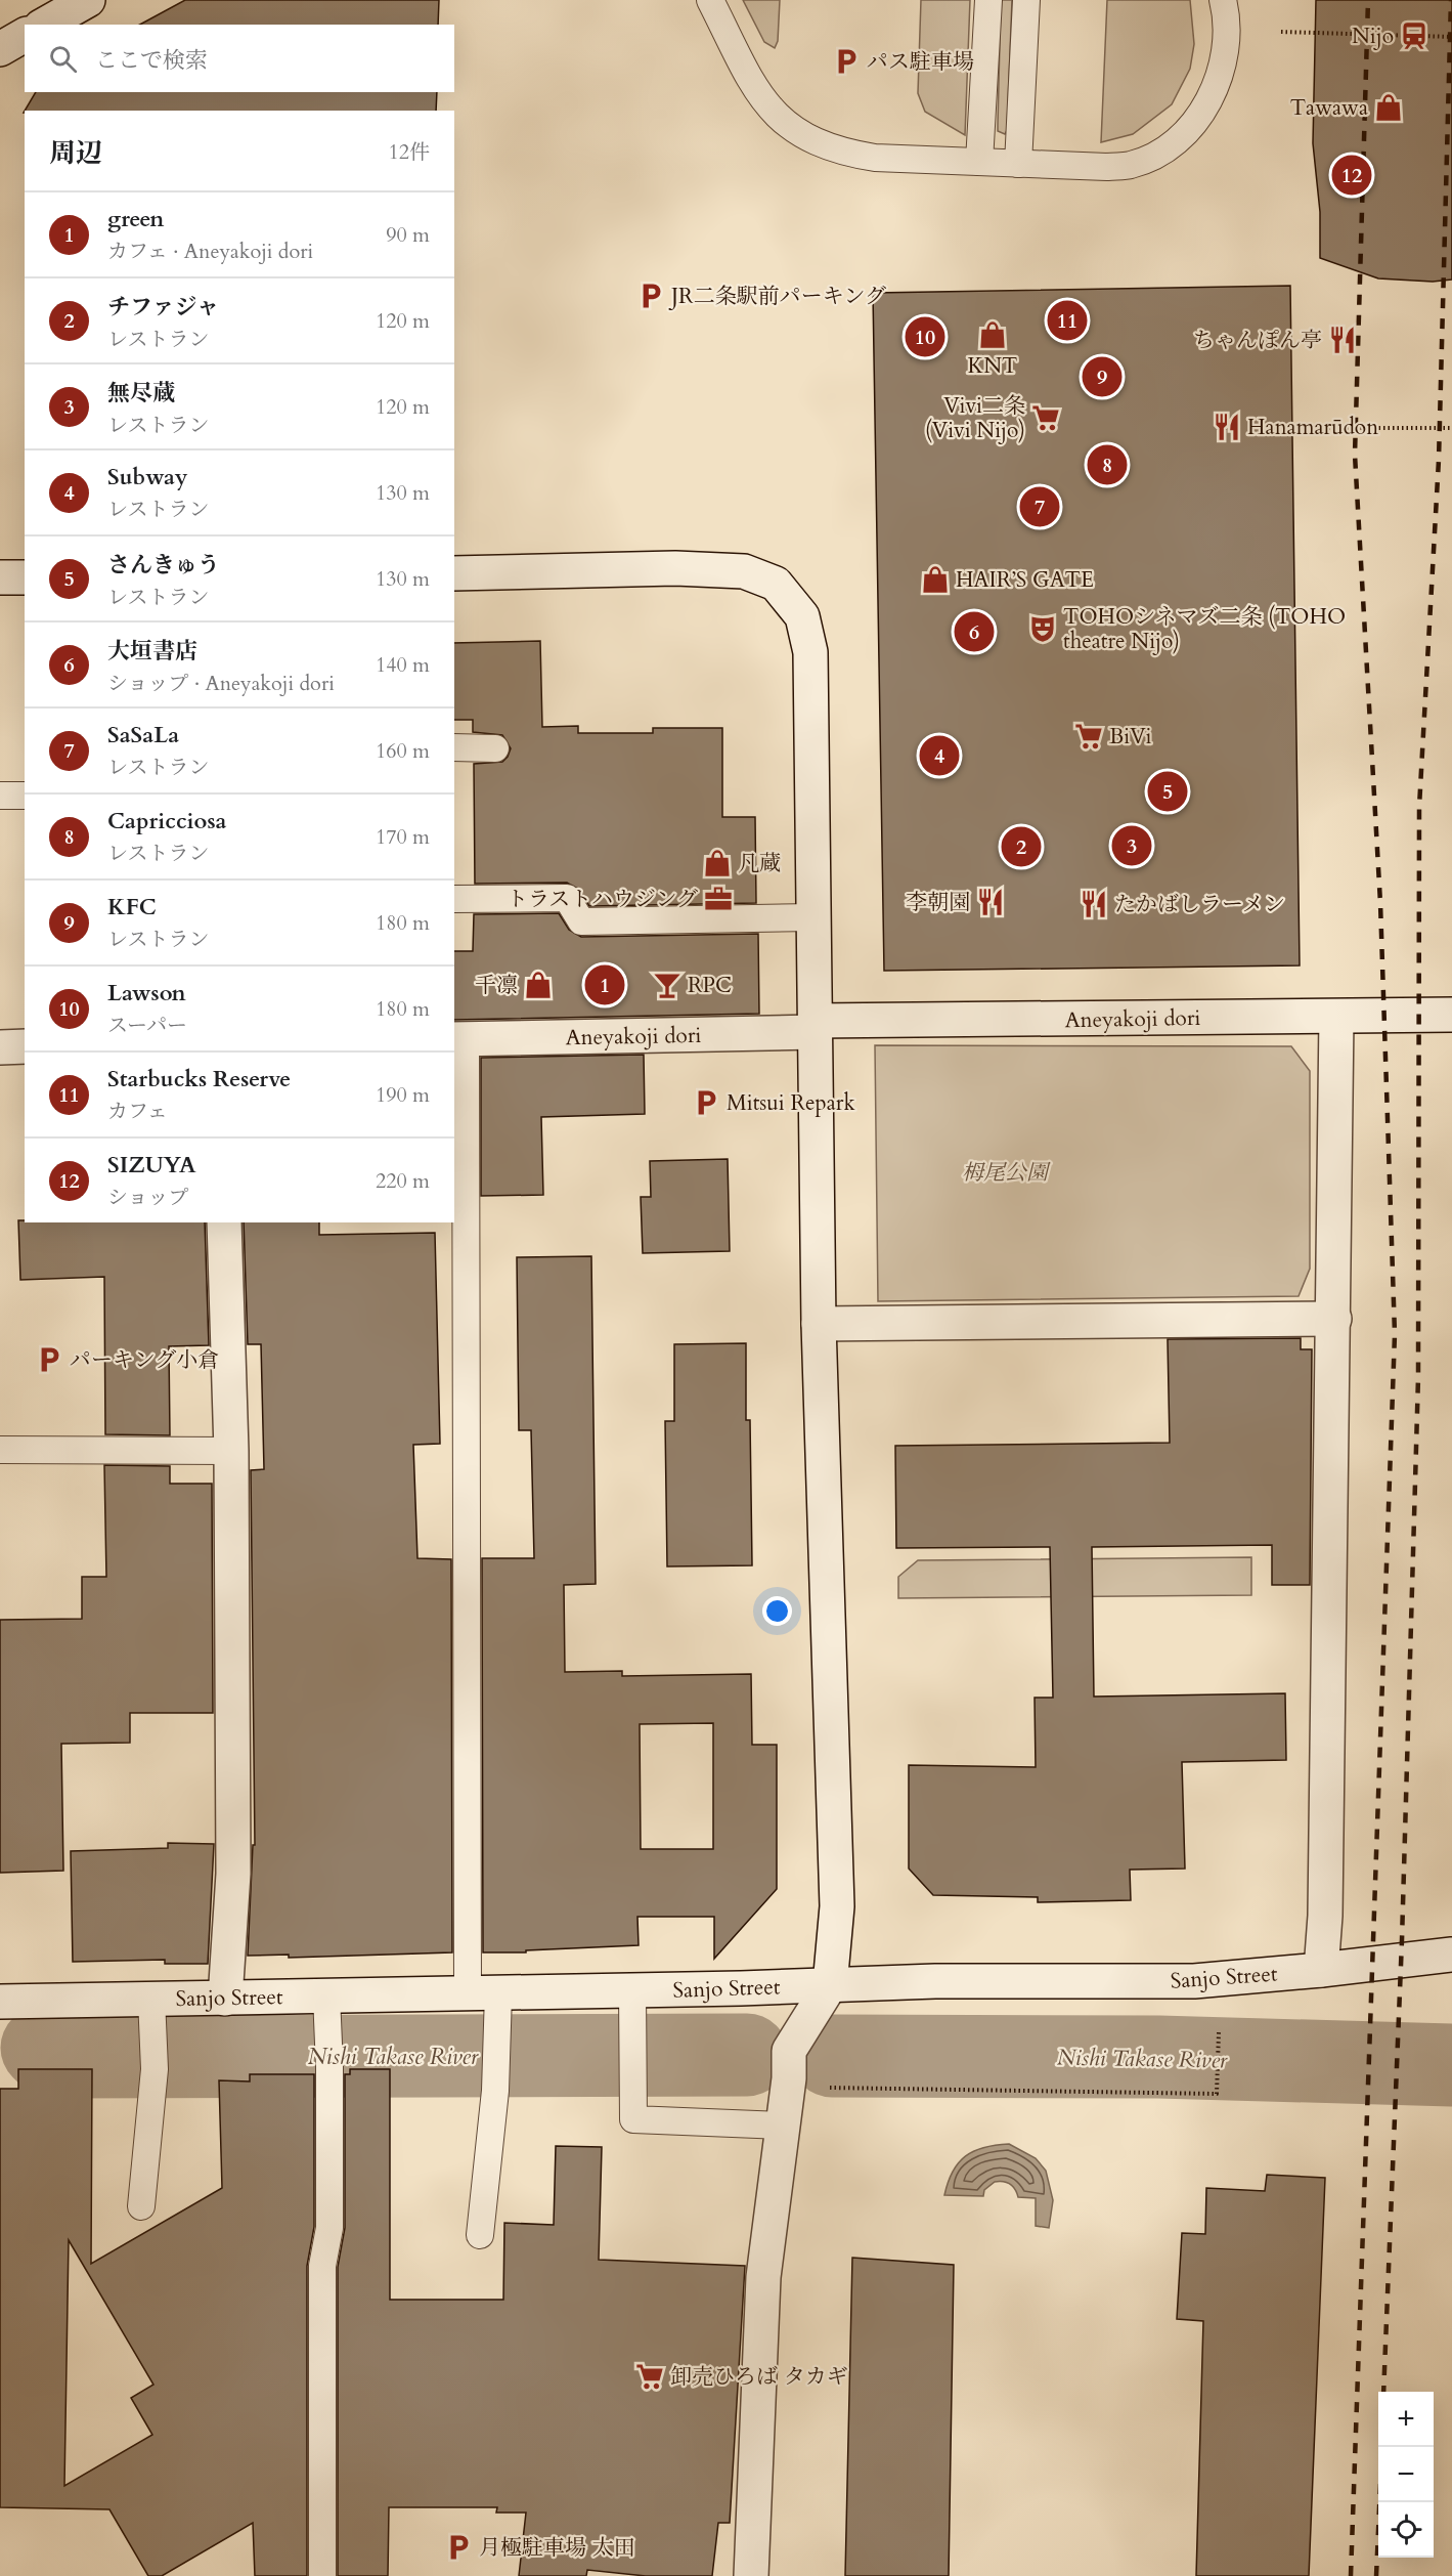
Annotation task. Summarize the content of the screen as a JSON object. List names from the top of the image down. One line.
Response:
{"streets":{"street":["Aneyakoji dori","Sanjo Street"]},"water":["Nishi Takase River"],"parks":["栂尾公園"],"places":{"station":["Nijo"],"parking":["パス駐車場","JR二条駅前パーキング","Mitsui Repark","パーキング小倉","月極駐車場 太田"],"shop":["Tawawa","KNT","HAIR’S GATE","凡蔵","千凛"],"restaurant":["ちゃんぽん亭","Hanamarūdon","李朝園","たかばしラーメン"],"supermarket":["Vivi二条 (Vivi Nijo)","BiVi","卸売ひろば タカギ"],"theatre":["TOHOシネマズ二条 (TOHO theatre Nijo)"],"office":["トラストハウジング"],"bar":["RPC"]},"page":{"search":"ここで検索","heading":["周辺","12件"],"pins":["12","11","10","9","8","7","6","4","5","3","2","1"],"list":[{"mark":"1","name":"green","note":"カフェ · Aneyakoji dori","value":"90 m"},{"mark":"2","name":"チファジャ","note":"レストラン","value":"120 m"},{"mark":"3","name":"無尽蔵","note":"レストラン","value":"120 m"},{"mark":"4","name":"Subway","note":"レストラン","value":"130 m"},{"mark":"5","name":"さんきゅう","note":"レストラン","value":"130 m"},{"mark":"6","name":"大垣書店","note":"ショップ · Aneyakoji dori","value":"140 m"},{"mark":"7","name":"SaSaLa","note":"レストラン","value":"160 m"},{"mark":"8","name":"Capricciosa","note":"レストラン","value":"170 m"},{"mark":"9","name":"KFC","note":"レストラン","value":"180 m"},{"mark":"10","name":"Lawson","note":"スーパー","value":"180 m"},{"mark":"11","name":"Starbucks Reserve","note":"カフェ","value":"190 m"},{"mark":"12","name":"SIZUYA","note":"ショップ","value":"220 m"}],"map_buttons":["+","−"]}}
